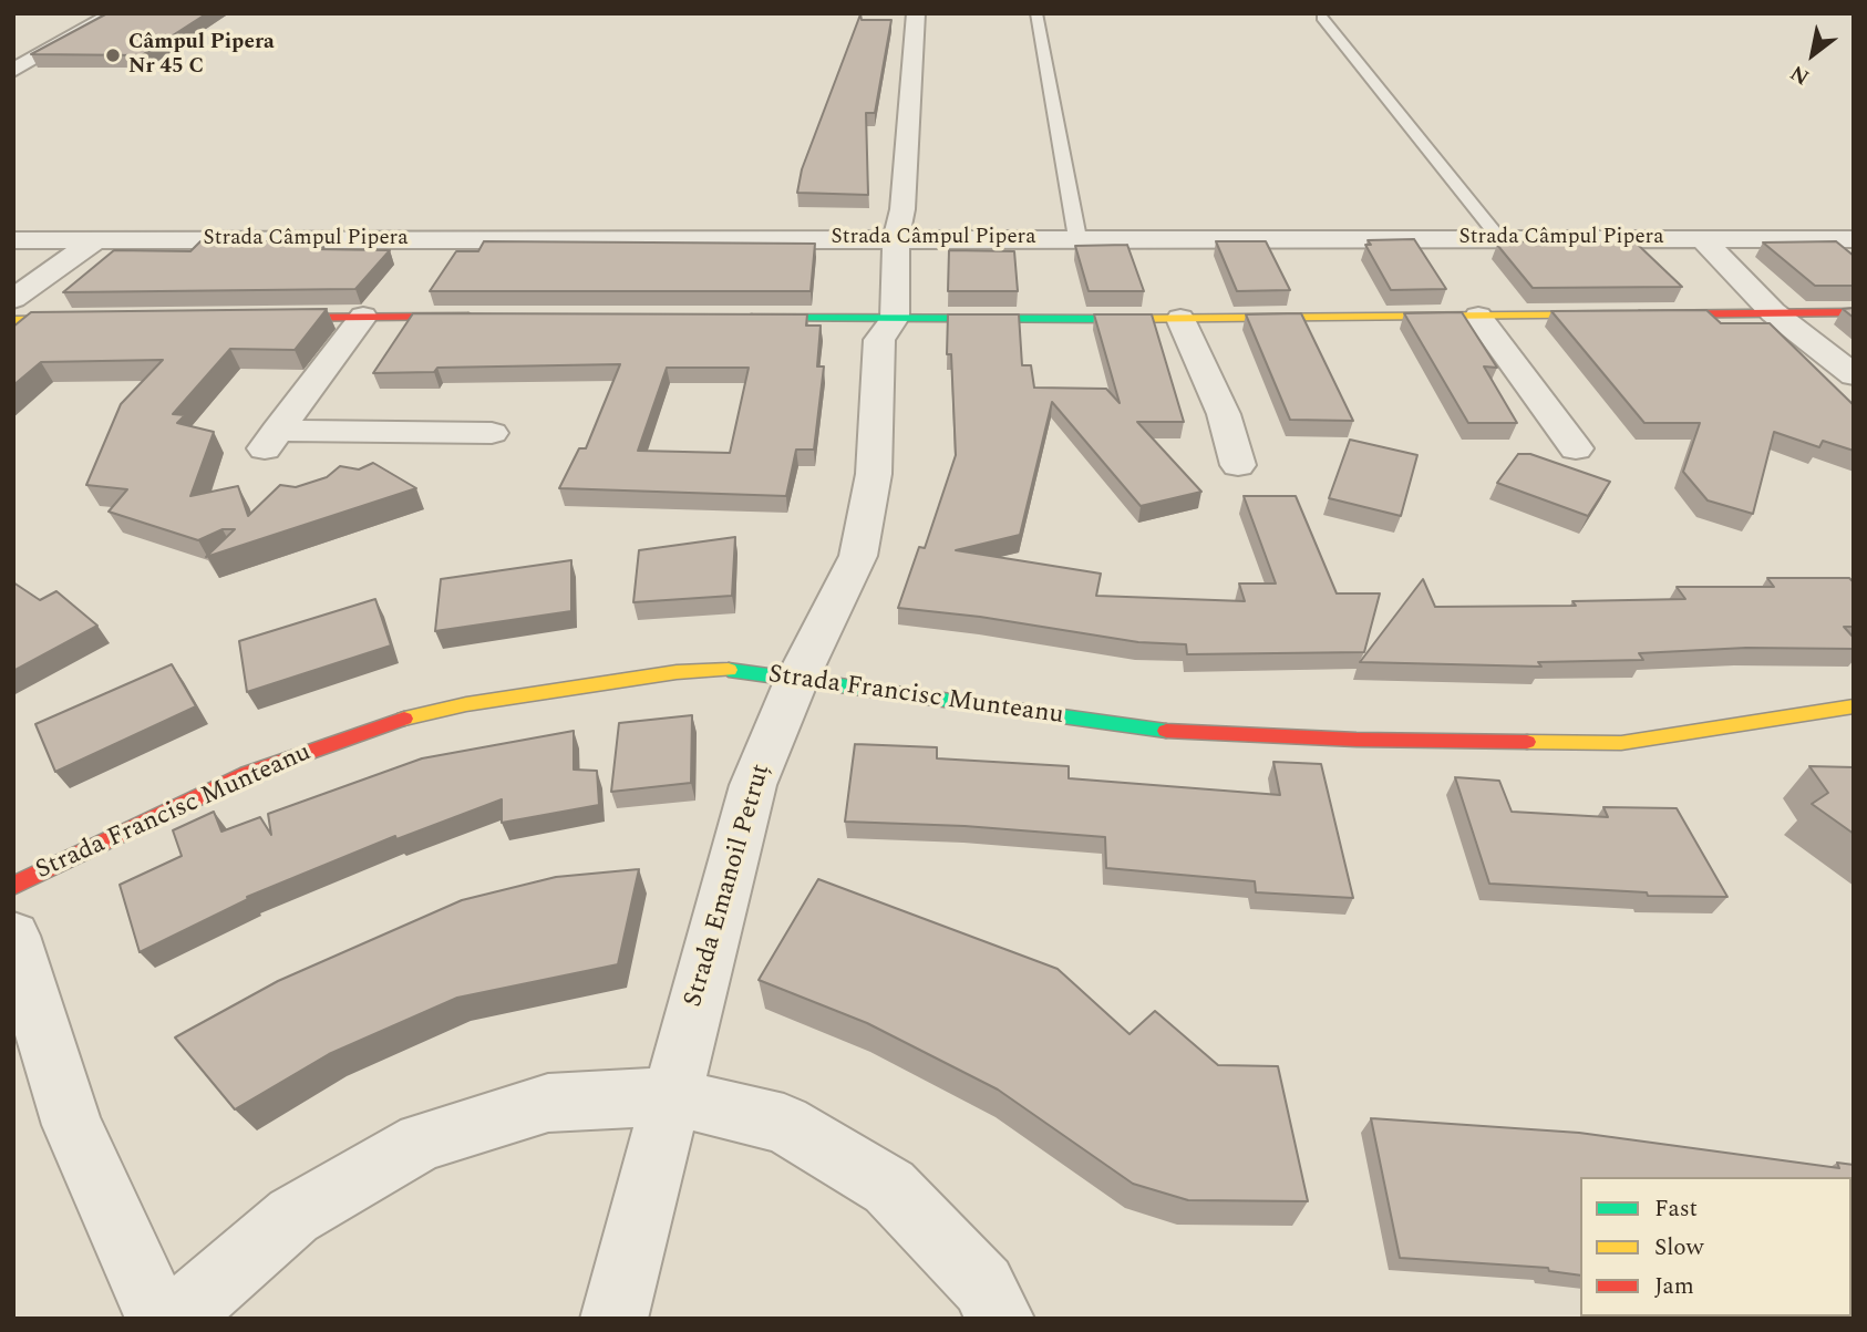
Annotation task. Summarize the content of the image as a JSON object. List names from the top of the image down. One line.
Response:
{"streets":{"street":["Strada Câmpul Pipera","Strada Francisc Munteanu","Strada Emanoil Petruț"]},"crossings":[["Strada Câmpul Pipera","Strada Emanoil Petruț"],["Strada Francisc Munteanu","Strada Emanoil Petruț"]],"places":["Câmpul Pipera Nr 45 C"],"legend":["Fast","Slow","Jam"],"north":"bottom left"}
